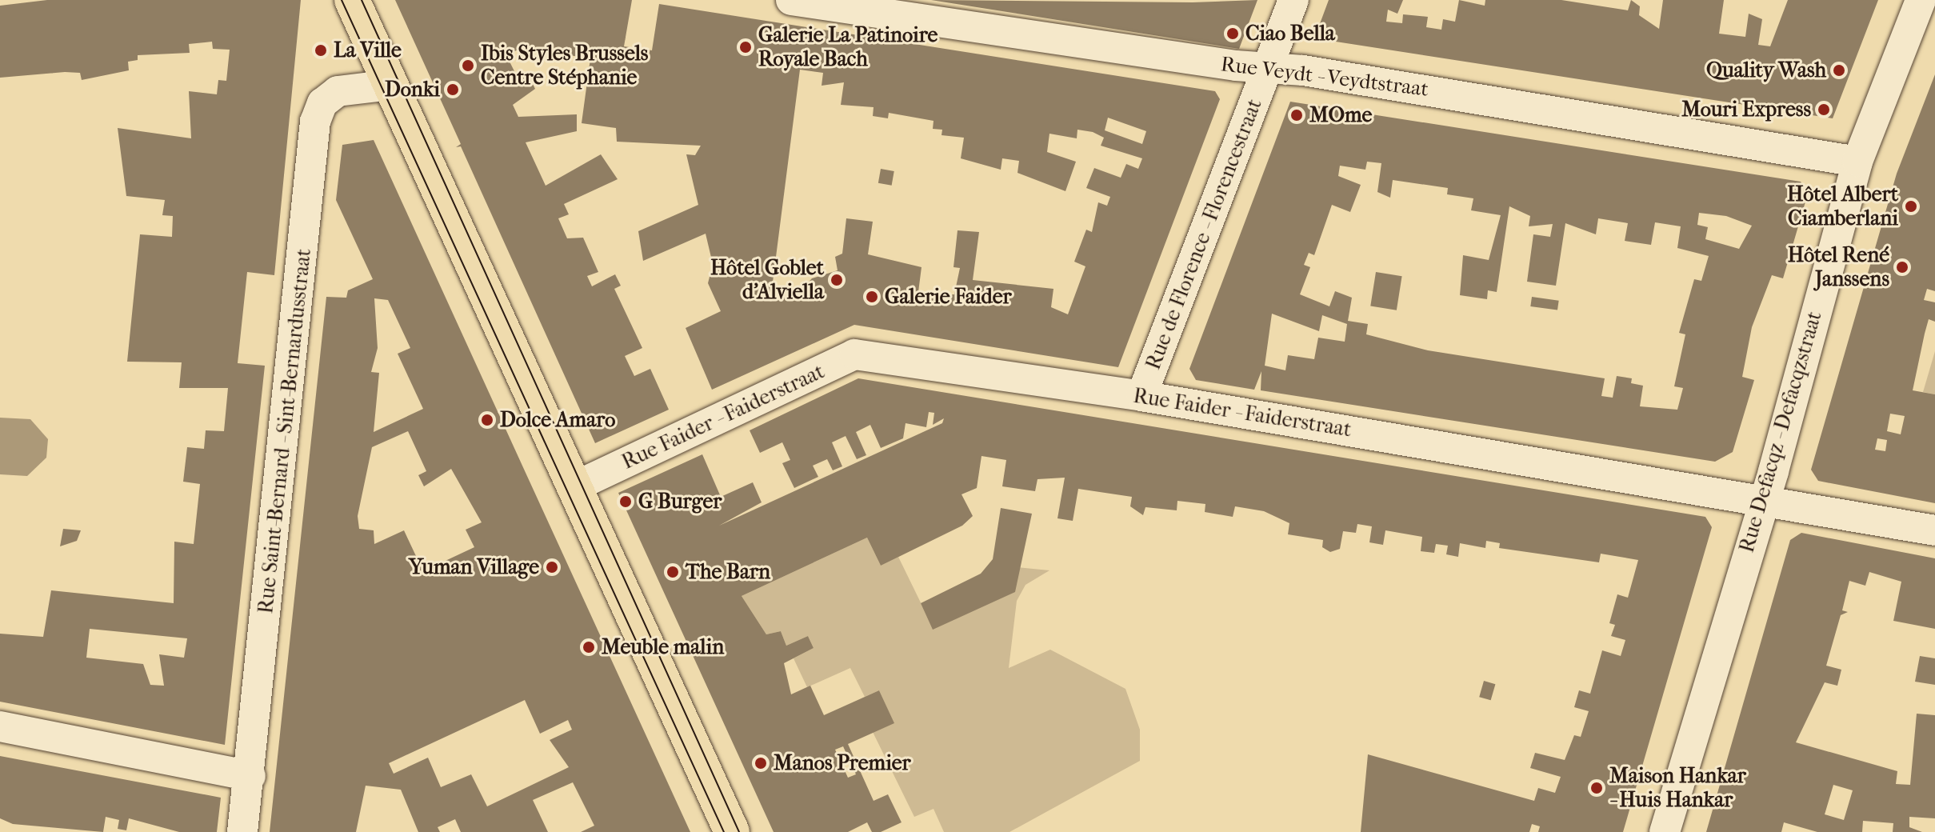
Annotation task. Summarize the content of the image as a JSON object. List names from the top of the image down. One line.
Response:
{"streets":{"street":["Rue Veydt - Veydtstraat","Rue de Florence - Florencestraat","Rue Faider - Faiderstraat","Rue Saint-Bernard - Sint-Bernardusstraat","Rue Defacqz - Defacqzstraat"]},"crossings":[["Rue Veydt - Veydtstraat","Rue de Florence - Florencestraat"],["Rue Veydt - Veydtstraat","Rue Defacqz - Defacqzstraat"],["Rue de Florence - Florencestraat","Rue Faider - Faiderstraat"],["Rue Faider - Faiderstraat","Rue Defacqz - Defacqzstraat"]],"places":["Ciao Bella","Galerie La Patinoire Royale Bach","La Ville","Ibis Styles Brussels Centre Stéphanie","Quality Wash","Donki","Mouri Express","MOme","Hôtel Albert Ciamberlani","Hôtel René Janssens","Hôtel Goblet d'Alviella","Galerie Faider","Dolce Amaro","G Burger","Yuman Village","The Barn","Meuble malin","Manos Premier","Maison Hankar - Huis Hankar"]}
